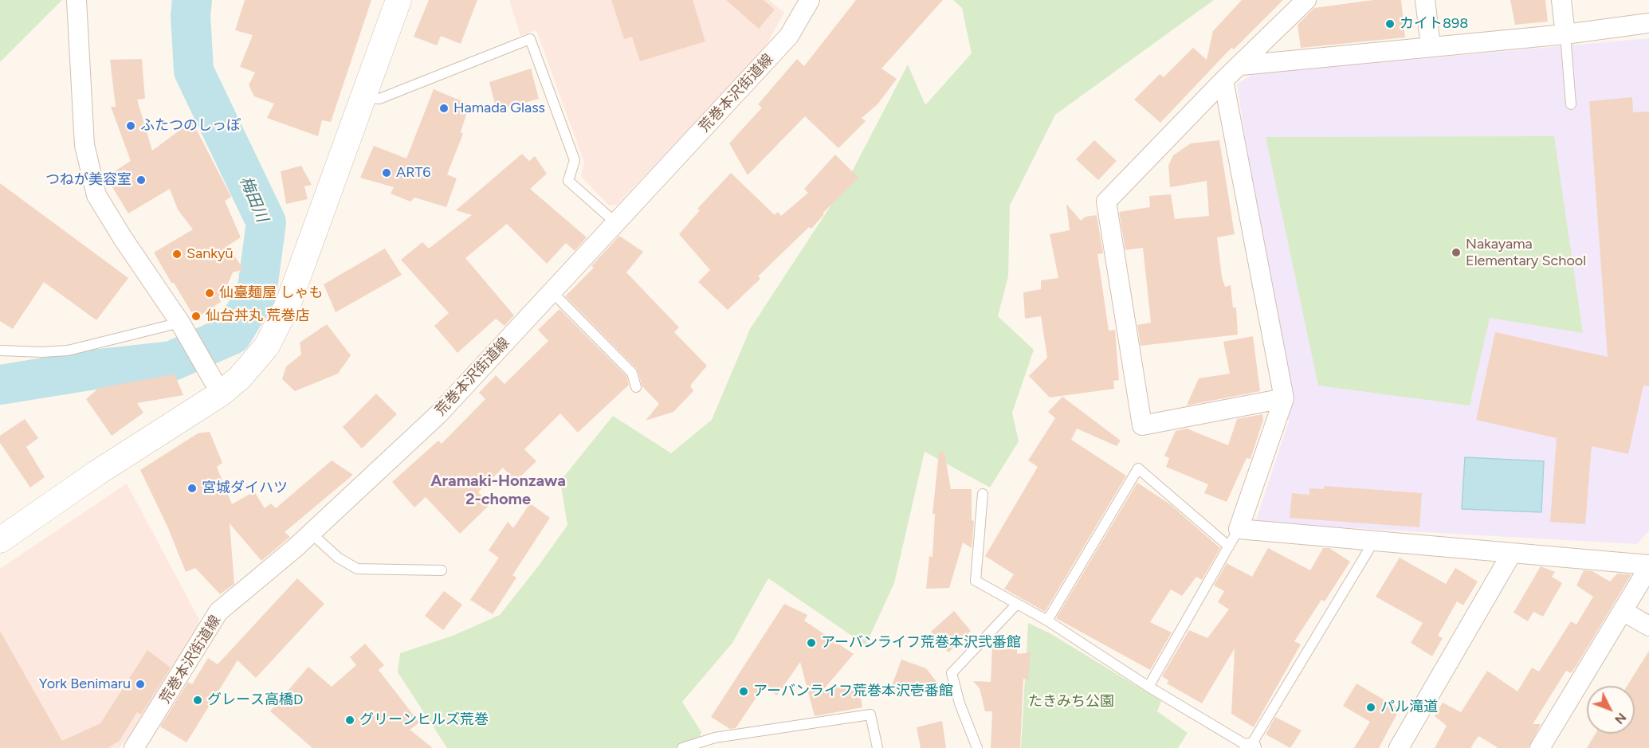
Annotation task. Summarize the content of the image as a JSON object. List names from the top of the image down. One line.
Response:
{"streets":{"street":["荒巻本沢街道線"]},"districts":["Aramaki-Honzawa 2-chome"],"water":["梅田川"],"parks":["たきみち公園"],"places":["カイト898","Hamada Glass","ふたつのしっぽ","ART6","つねが美容室","Nakayama Elementary School","Sankyū","仙臺麺屋 しゃも","仙台丼丸 荒巻店","宮城ダイハツ","アーバンライフ荒巻本沢弐番館","York Benimaru","アーバンライフ荒巻本沢壱番館","グレース高橋D","パル滝道","グリーンヒルズ荒巻"],"north":"bottom right"}
